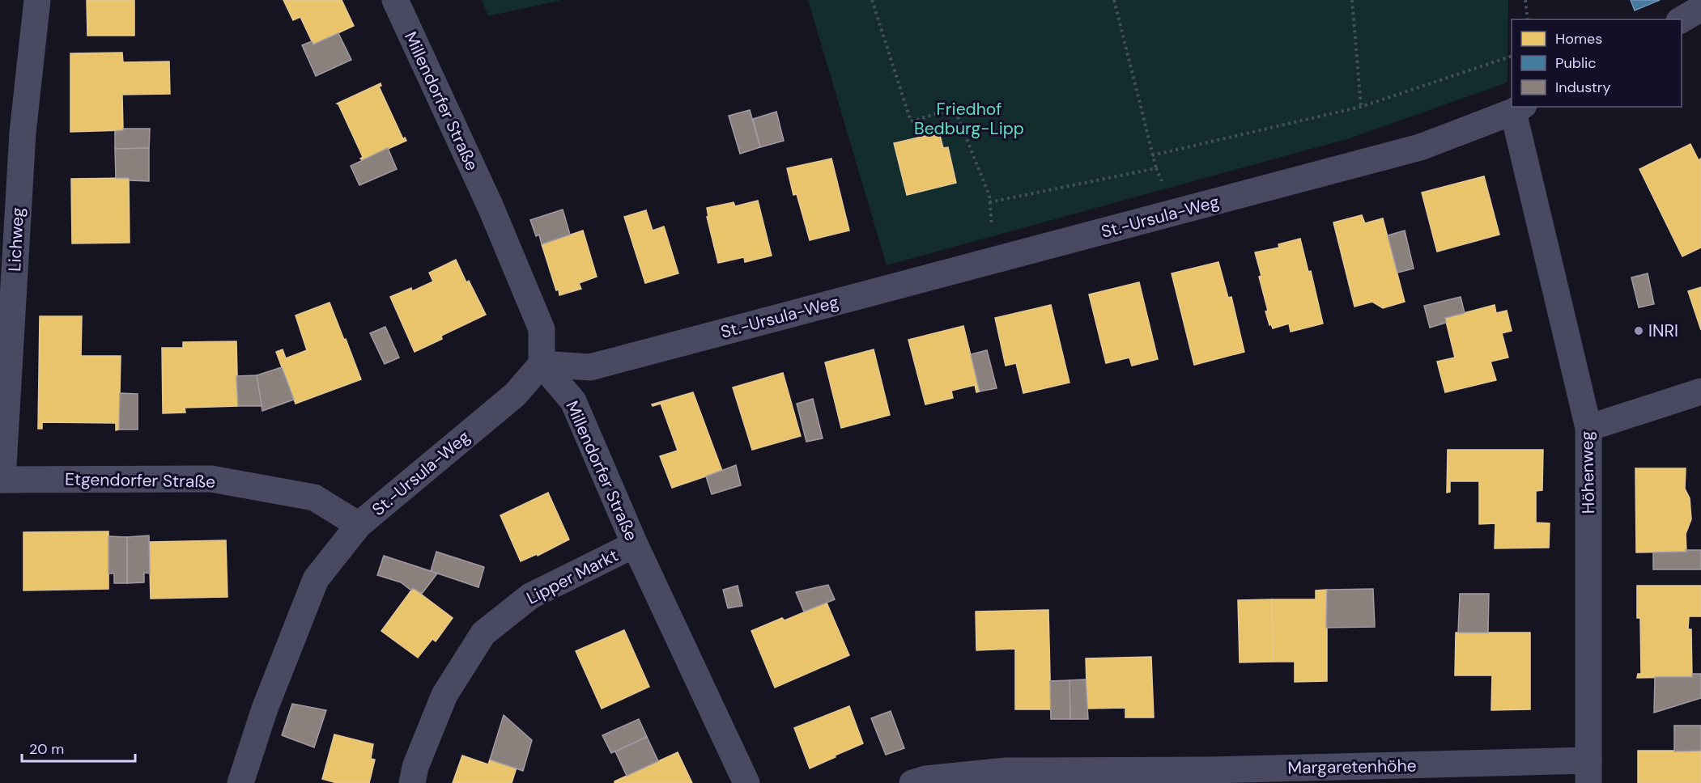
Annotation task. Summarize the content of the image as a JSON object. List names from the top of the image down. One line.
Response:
{"streets":{"street":["Millendorfer Straße","St.-Ursula-Weg","Lichweg","Höhenweg","Etgendorfer Straße","Lipper Markt","Margaretenhöhe"]},"crossings":[["Millendorfer Straße","St.-Ursula-Weg"],["Millendorfer Straße","Lipper Markt"],["St.-Ursula-Weg","Höhenweg"],["St.-Ursula-Weg","Etgendorfer Straße"],["Lichweg","Etgendorfer Straße"],["Höhenweg","Margaretenhöhe"]],"parks":["Friedhof Bedburg-Lipp"],"places":["INRI"],"legend":["Homes","Public","Industry"],"scale_bar":"20 m"}
